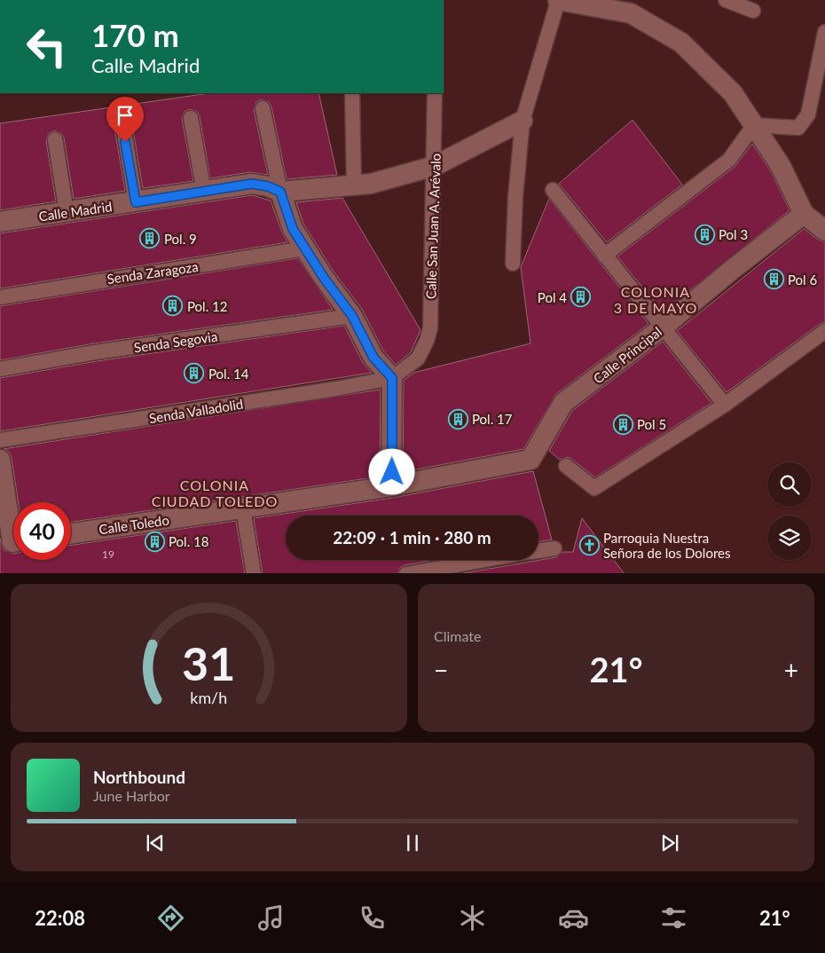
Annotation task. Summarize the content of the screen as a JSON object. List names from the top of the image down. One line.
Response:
{"streets":{"street":["Calle Madrid","Calle San Juan A. Arévalo","Senda Zaragoza","Senda Segovia","Calle Principal","Senda Valladolid","Calle Toledo"]},"crossings":[["Calle San Juan A. Arévalo","Senda Valladolid"],["Calle Principal","Calle Toledo"]],"districts":["COLONIA 3 DE MAYO","COLONIA CIUDAD TOLEDO"],"places":{"building":["Pol 3","Pol. 9","Pol 6","Pol 4","Pol. 12","Pol. 14","Pol. 17","Pol 5","Pol. 18"],"church":["Parroquia Nuestra Señora de los Dolores"]},"house_numbers":["19"],"page":{"turn":["170 m","Calle Madrid"],"limit":"40","trip":"22:09 · 1 min · 280 m","tile":"Climate","heat":["−","21°","+"],"song":["Northbound","June Harbor"],"tabs":["22:08","21°"],"gauge":["31","km/h"]}}
